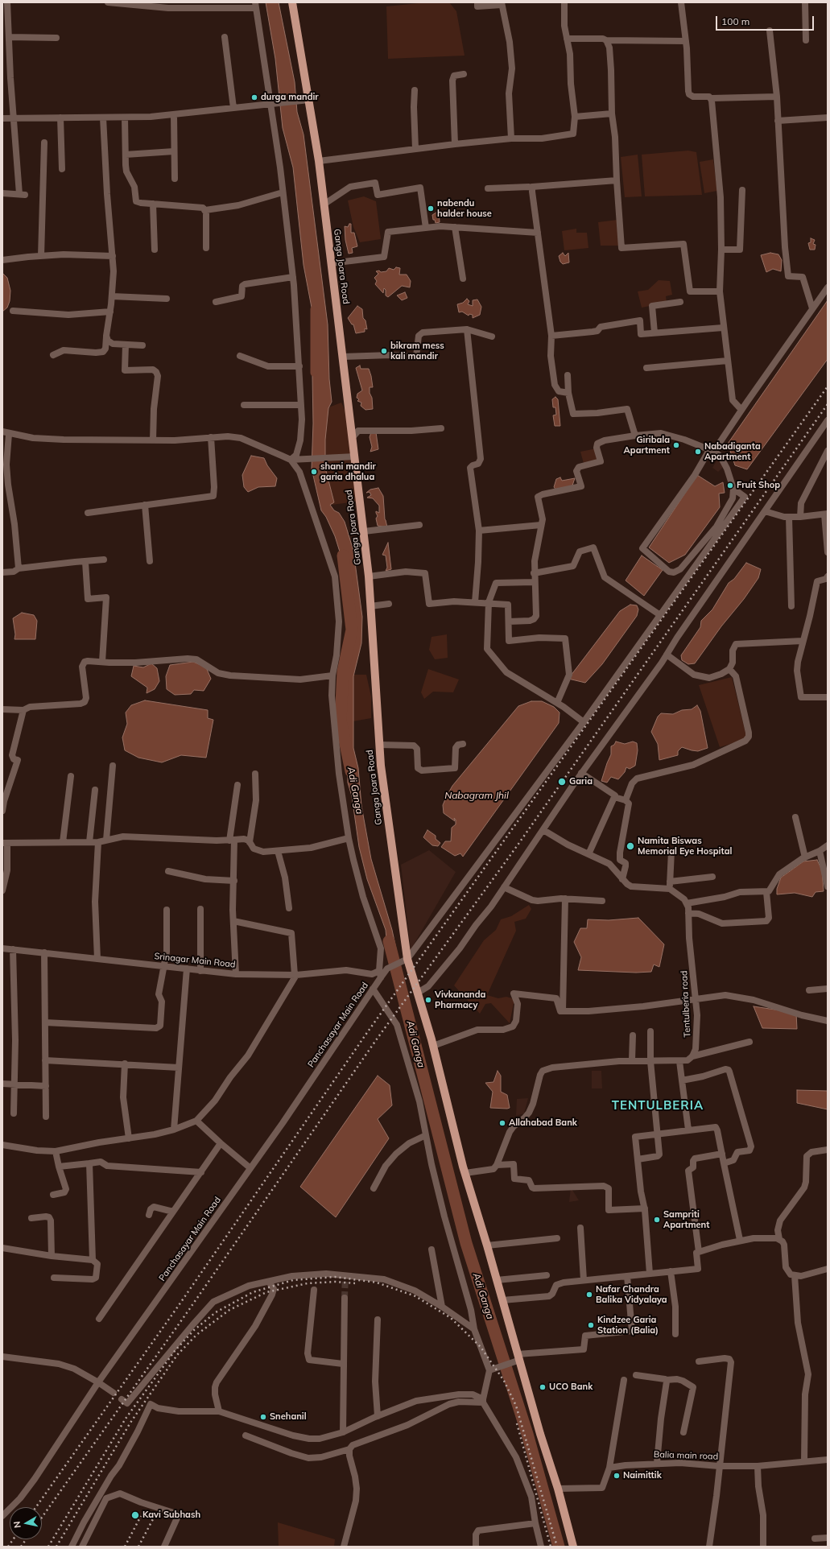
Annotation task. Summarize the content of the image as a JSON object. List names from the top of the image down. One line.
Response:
{"streets":{"main road":["Ganga Joara Road"],"street":["Srinagar Main Road","Tentulberia road","Panchasayar Main Road","Balia main road"]},"crossings":[["Ganga Joara Road","Panchasayar Main Road"],["Srinagar Main Road","Panchasayar Main Road"]],"districts":["TENTULBERIA"],"water":["Adi Ganga","Nabagram Jhil"],"places":["durga mandir","nabendu halder house","bikram mess kali mandir","Giribala Apartment","Nabadiganta Apartment","shani mandir garia dhalua","Fruit Shop","Garia","Namita Biswas Memorial Eye Hospital","Vivkananda Pharmacy","Allahabad Bank","Sampriti Apartment","Nafar Chandra Balika Vidyalaya","Kindzee Garia Station (Balia)","UCO Bank","Snehanil","Naimittik","Kavi Subhash"],"scale_bar":"100 m","north":"left"}
